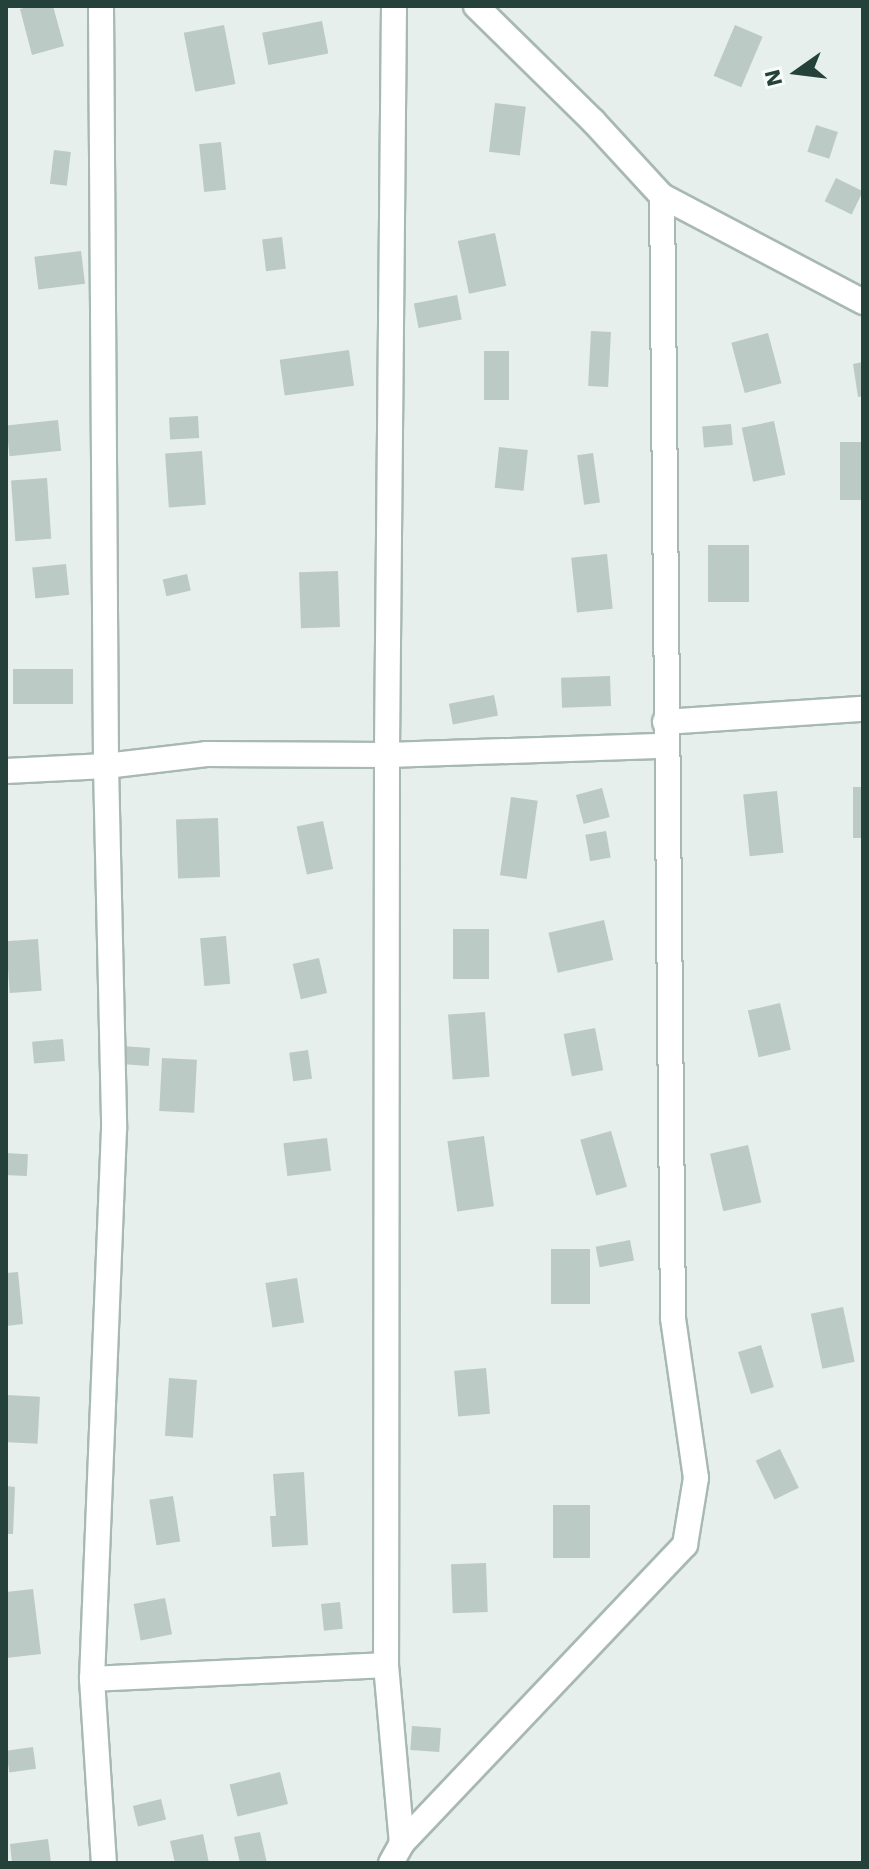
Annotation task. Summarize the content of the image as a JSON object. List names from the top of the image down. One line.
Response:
{"north":"left"}
